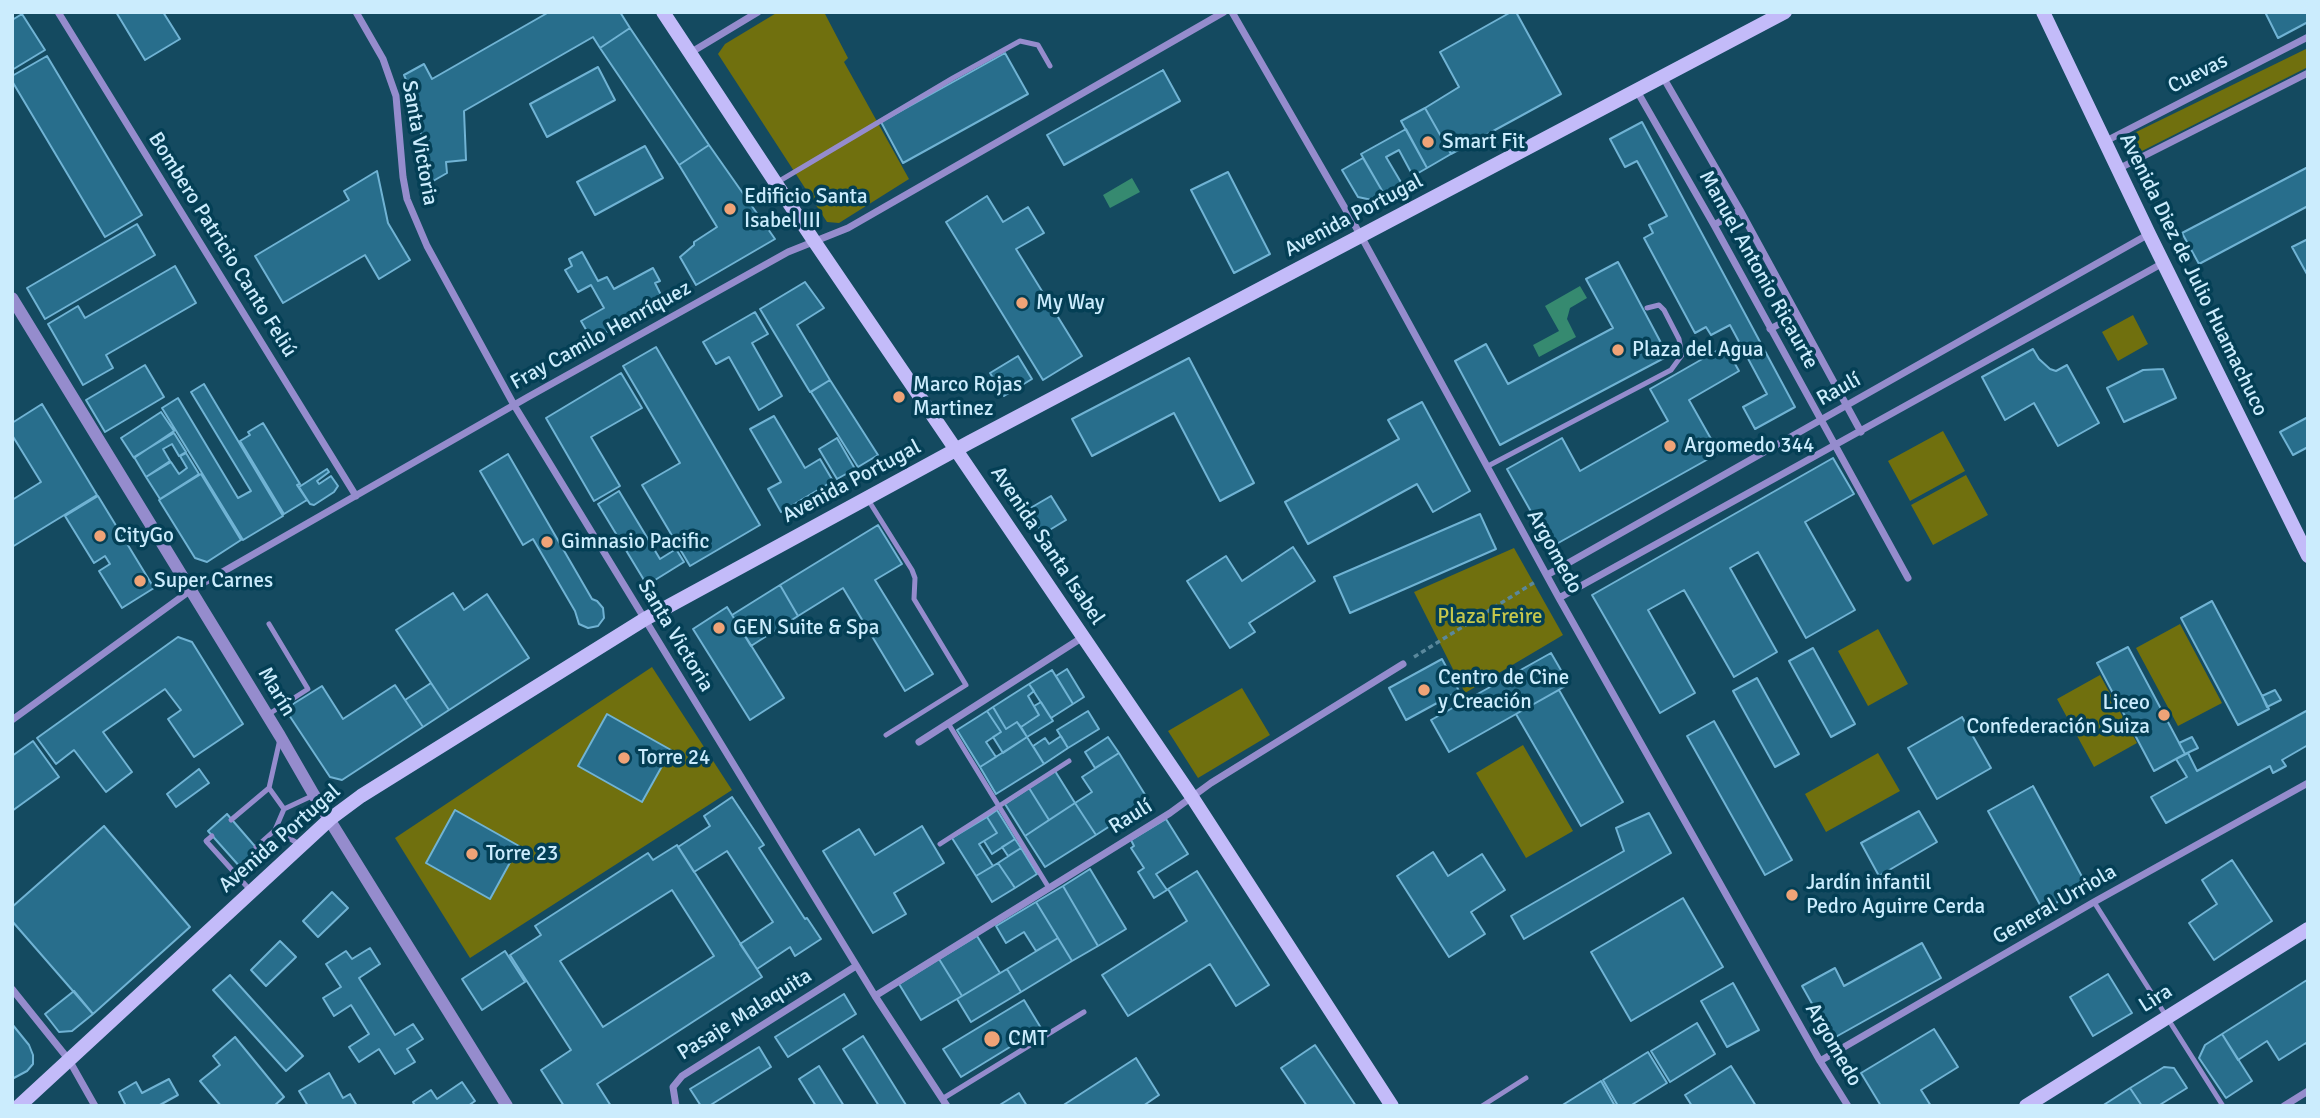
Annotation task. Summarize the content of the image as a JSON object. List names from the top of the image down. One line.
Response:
{"streets":{"main road":["Avenida Portugal","Avenida Diez de Julio Huamachuco","Avenida Santa Isabel","Lira"],"street":["Cuevas","Santa Victoria","Bombero Patricio Canto Feliú","Manuel Antonio Ricaurte","Fray Camilo Henríquez","Raulí","Argomedo","Marín","General Urriola","Pasaje Malaquita"]},"crossings":[["Cuevas","Avenida Diez de Julio Huamachuco"],["Santa Victoria","Avenida Portugal"],["Santa Victoria","Fray Camilo Henríquez"],["Santa Victoria","Raulí"],["Santa Victoria","Pasaje Malaquita"],["Avenida Portugal","Manuel Antonio Ricaurte"],["Avenida Portugal","Avenida Santa Isabel"],["Avenida Portugal","Argomedo"],["Avenida Portugal","Marín"],["Bombero Patricio Canto Feliú","Fray Camilo Henríquez"],["Manuel Antonio Ricaurte","Raulí"],["Avenida Diez de Julio Huamachuco","Raulí"],["Fray Camilo Henríquez","Avenida Santa Isabel"],["Fray Camilo Henríquez","Marín"],["Raulí","Avenida Santa Isabel"],["Raulí","Argomedo"],["Argomedo","General Urriola"]],"parks":["Plaza Freire"],"places":["Smart Fit","Edificio Santa Isabel III","My Way","Plaza del Agua","Marco Rojas Martinez","Argomedo 344","CityGo","Gimnasio Pacific","Super Carnes","GEN Suite & Spa","Centro de Cine y Creación","Liceo Confederación Suiza","Torre 24","Torre 23","Jardín infantil Pedro Aguirre Cerda","CMT"]}
